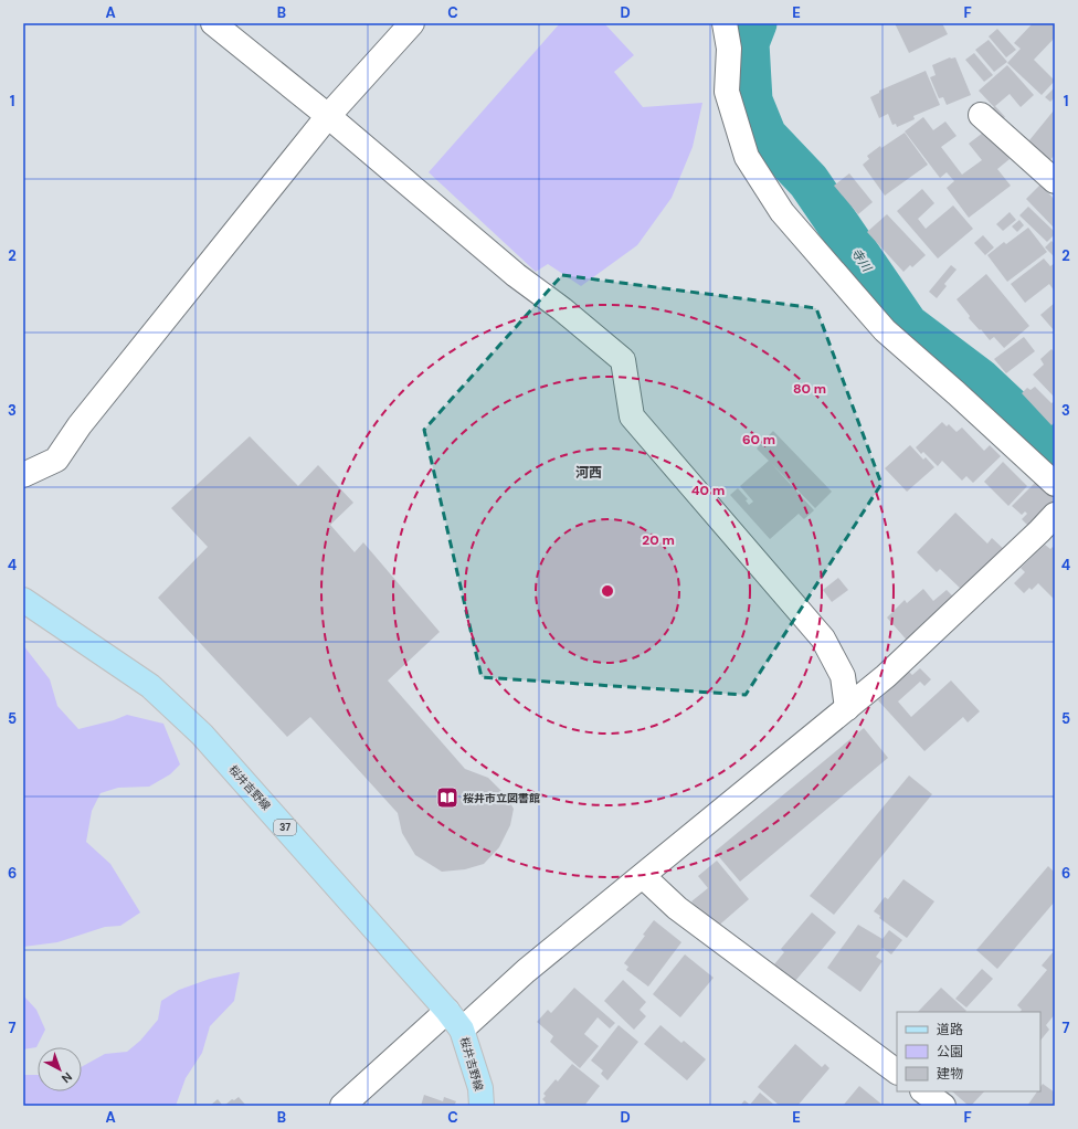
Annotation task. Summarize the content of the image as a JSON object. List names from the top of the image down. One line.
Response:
{"streets":{"main road":["桜井吉野線","37"]},"districts":["河西"],"water":["寺川"],"places":{"library":["桜井市立図書館"]},"legend":["道路","公園","建物"],"north":"bottom right","grid":{"columns":["A","B","C","D","E","F"],"rows":["1","2","3","4","5","6","7"]},"rings":["80 m","60 m","40 m","20 m"]}
